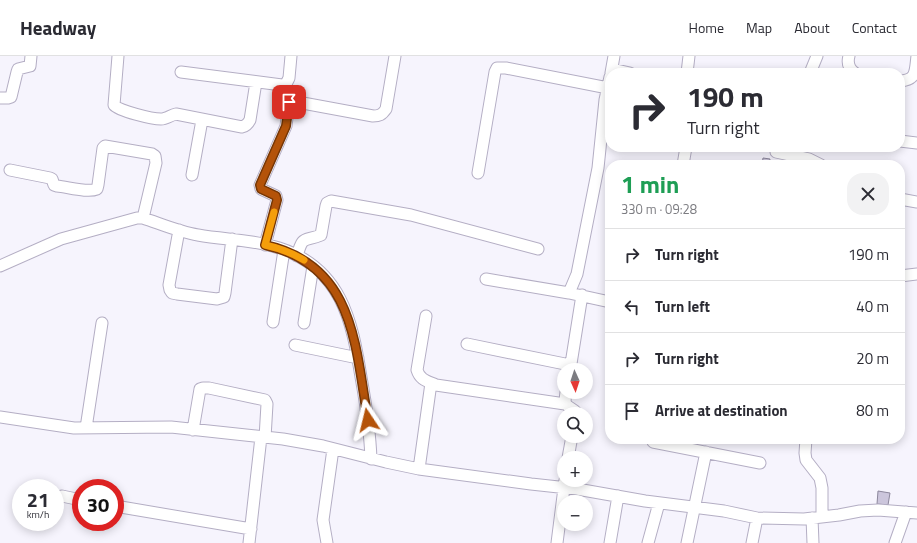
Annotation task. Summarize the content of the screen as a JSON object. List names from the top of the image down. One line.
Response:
{"north":"bottom","page":{"header":"Headway","nav":["Home","Map","About","Contact"],"turn":["190 m","Turn right"],"heading":["1 min","330 m · 09:28"],"list":[{"name":"Turn right","value":"190 m"},{"name":"Turn left","value":"40 m"},{"name":"Turn right","value":"20 m"},{"name":"Arrive at destination","value":"80 m"}],"map_buttons":["+","−"],"speed":"21 km/h","limit":"30"}}
